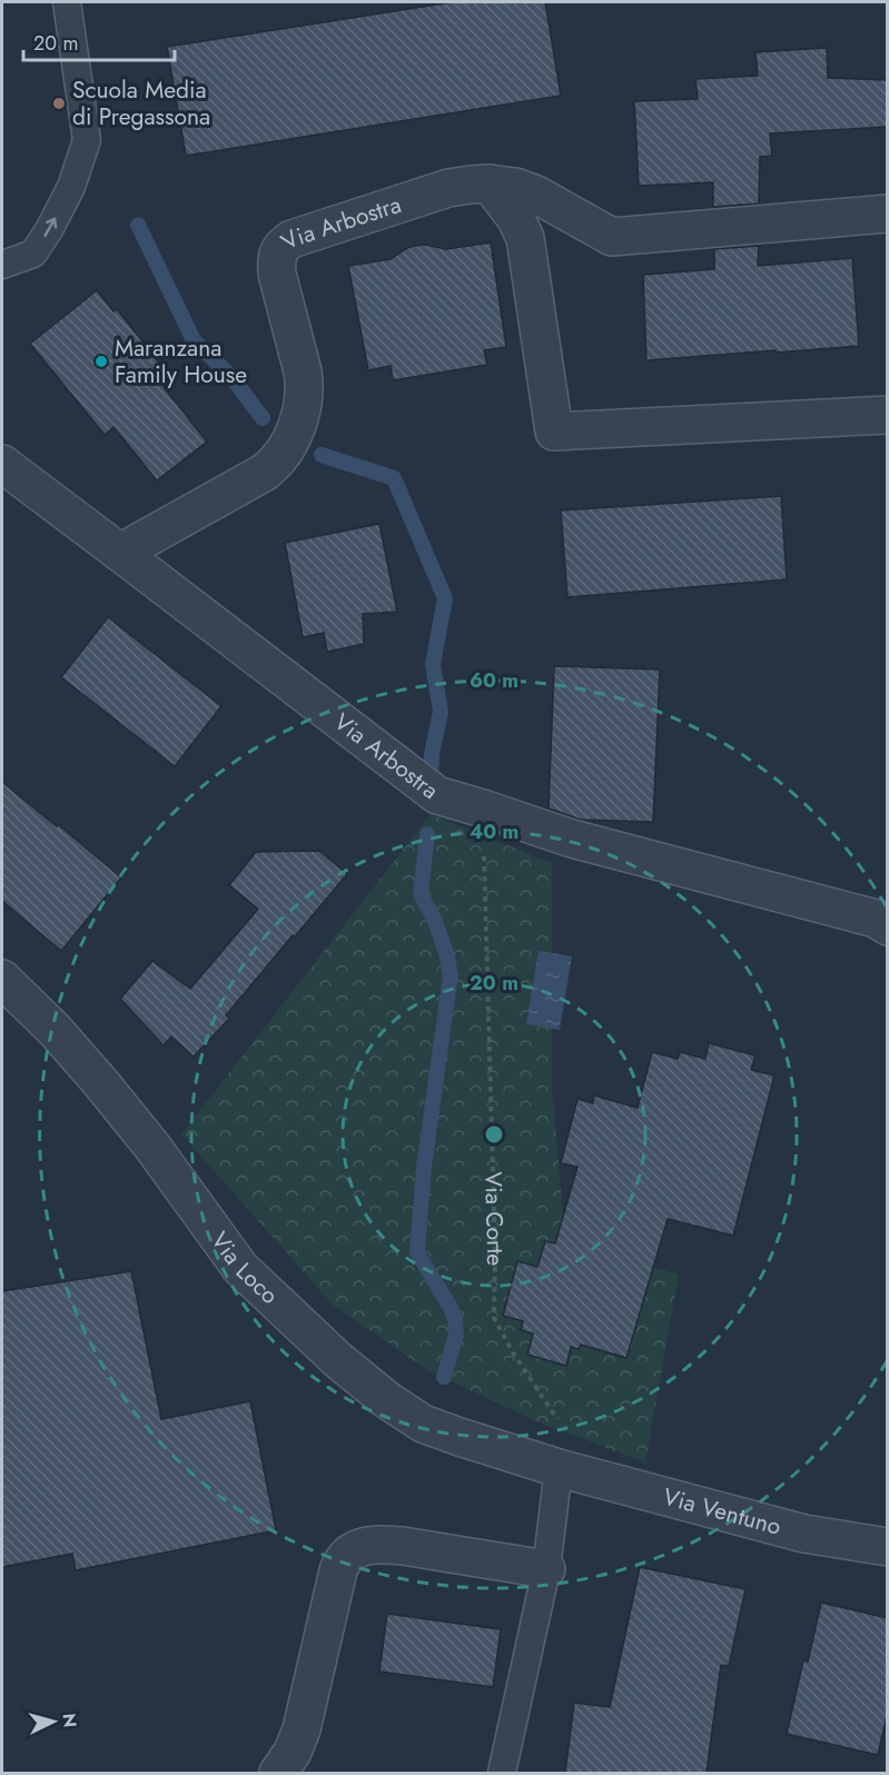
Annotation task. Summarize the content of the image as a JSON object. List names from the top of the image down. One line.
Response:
{"streets":{"street":["Via Arbostra","Via Loco","Via Ventuno"],"path":["Via Corte"]},"crossings":[["Via Arbostra","Via Corte"],["Via Corte","Via Loco"],["Via Corte","Via Ventuno"],["Via Loco","Via Ventuno"]],"places":["Scuola Media di Pregassona","Maranzana Family House"],"scale_bar":"20 m","north":"right","rings":["60 m","40 m","20 m"]}
